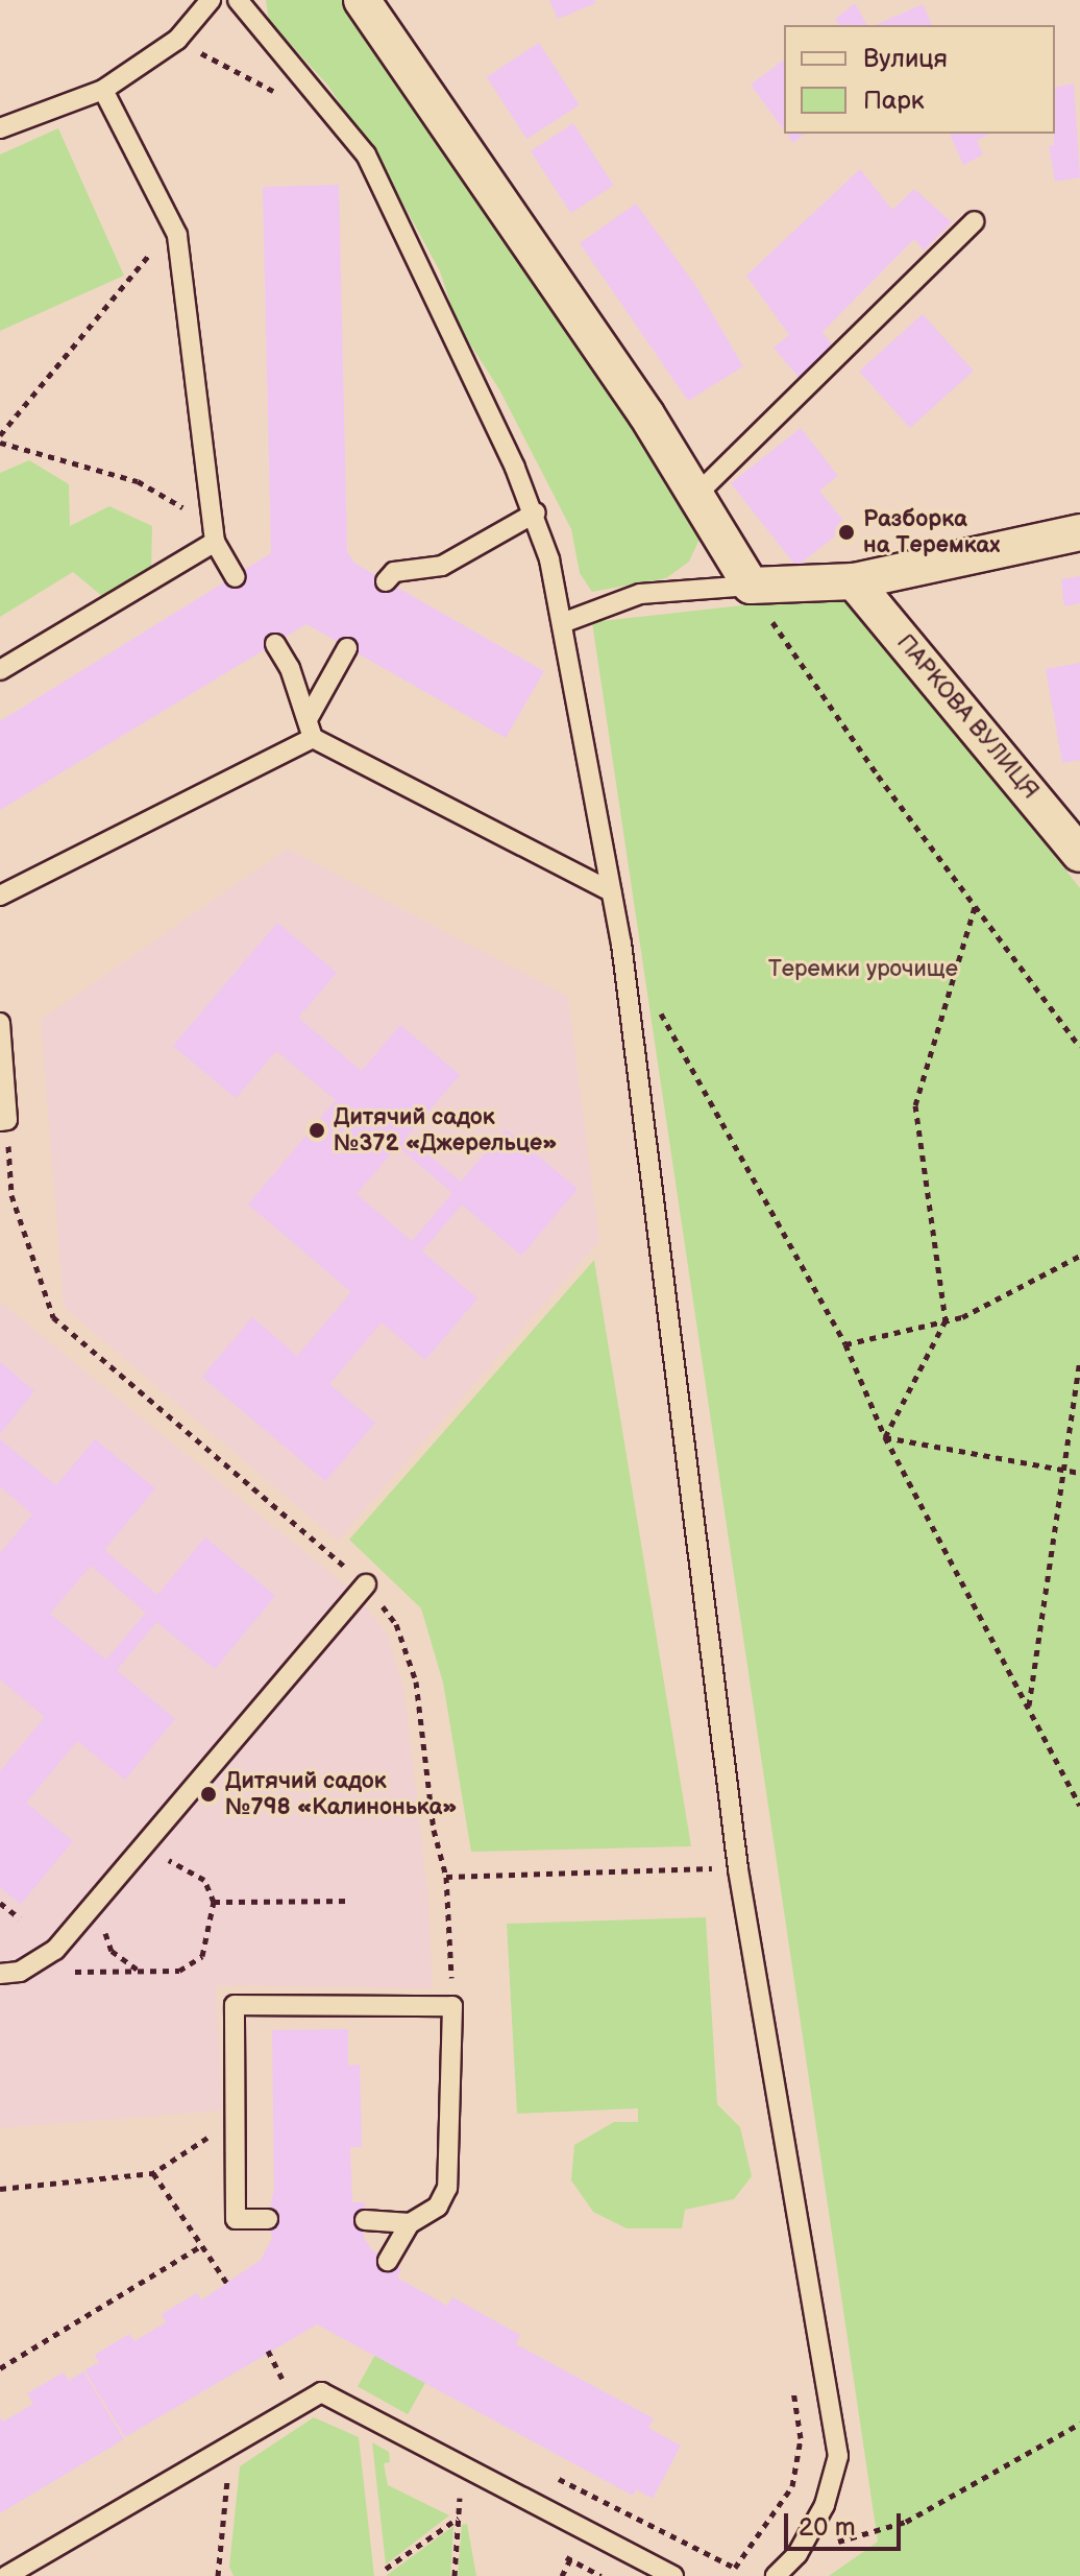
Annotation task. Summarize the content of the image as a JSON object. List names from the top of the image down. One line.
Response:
{"streets":{"street":["ПАРКОВА ВУЛИЦЯ"]},"parks":["Теремки урочище"],"places":["Разборка на Теремках","Дитячий садок №372 «Джерельце»","Дитячий садок №798 «Калинонька»"],"legend":["Вулиця","Парк"],"scale_bar":"20 m"}
